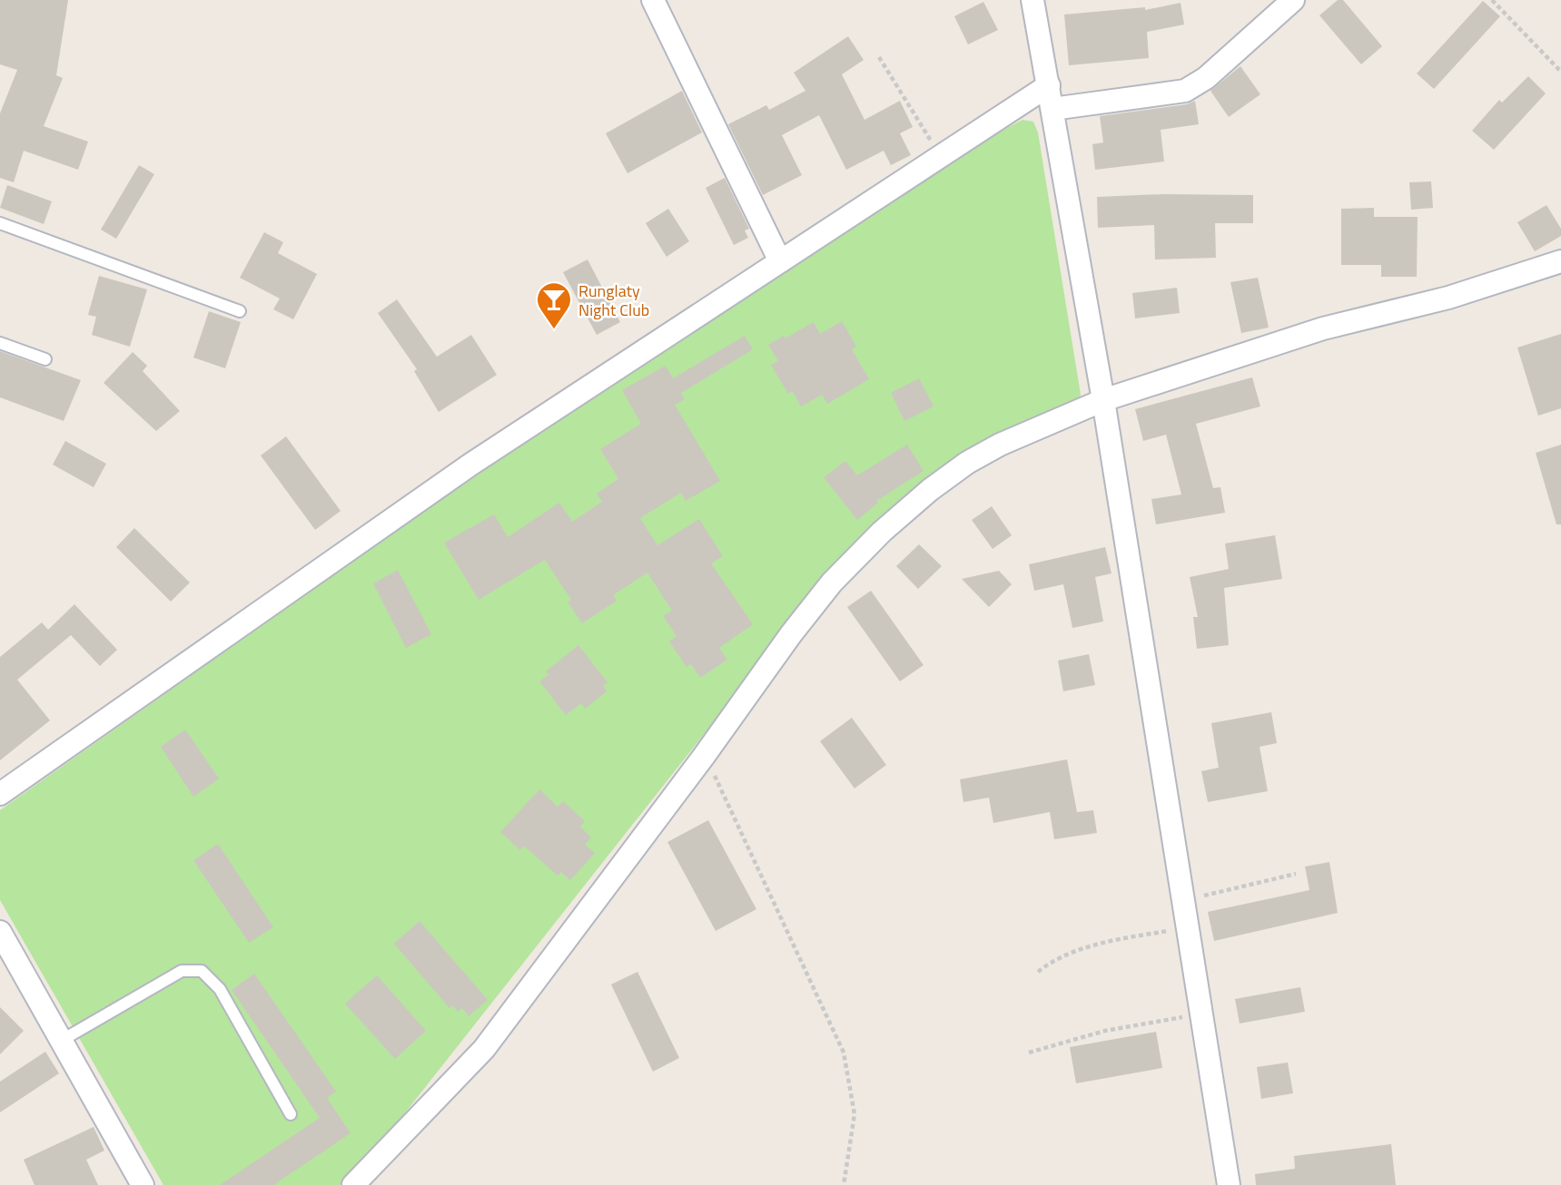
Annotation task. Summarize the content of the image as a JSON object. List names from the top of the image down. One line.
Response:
{"places":{"bar":["Runglaty Night Club"]}}
